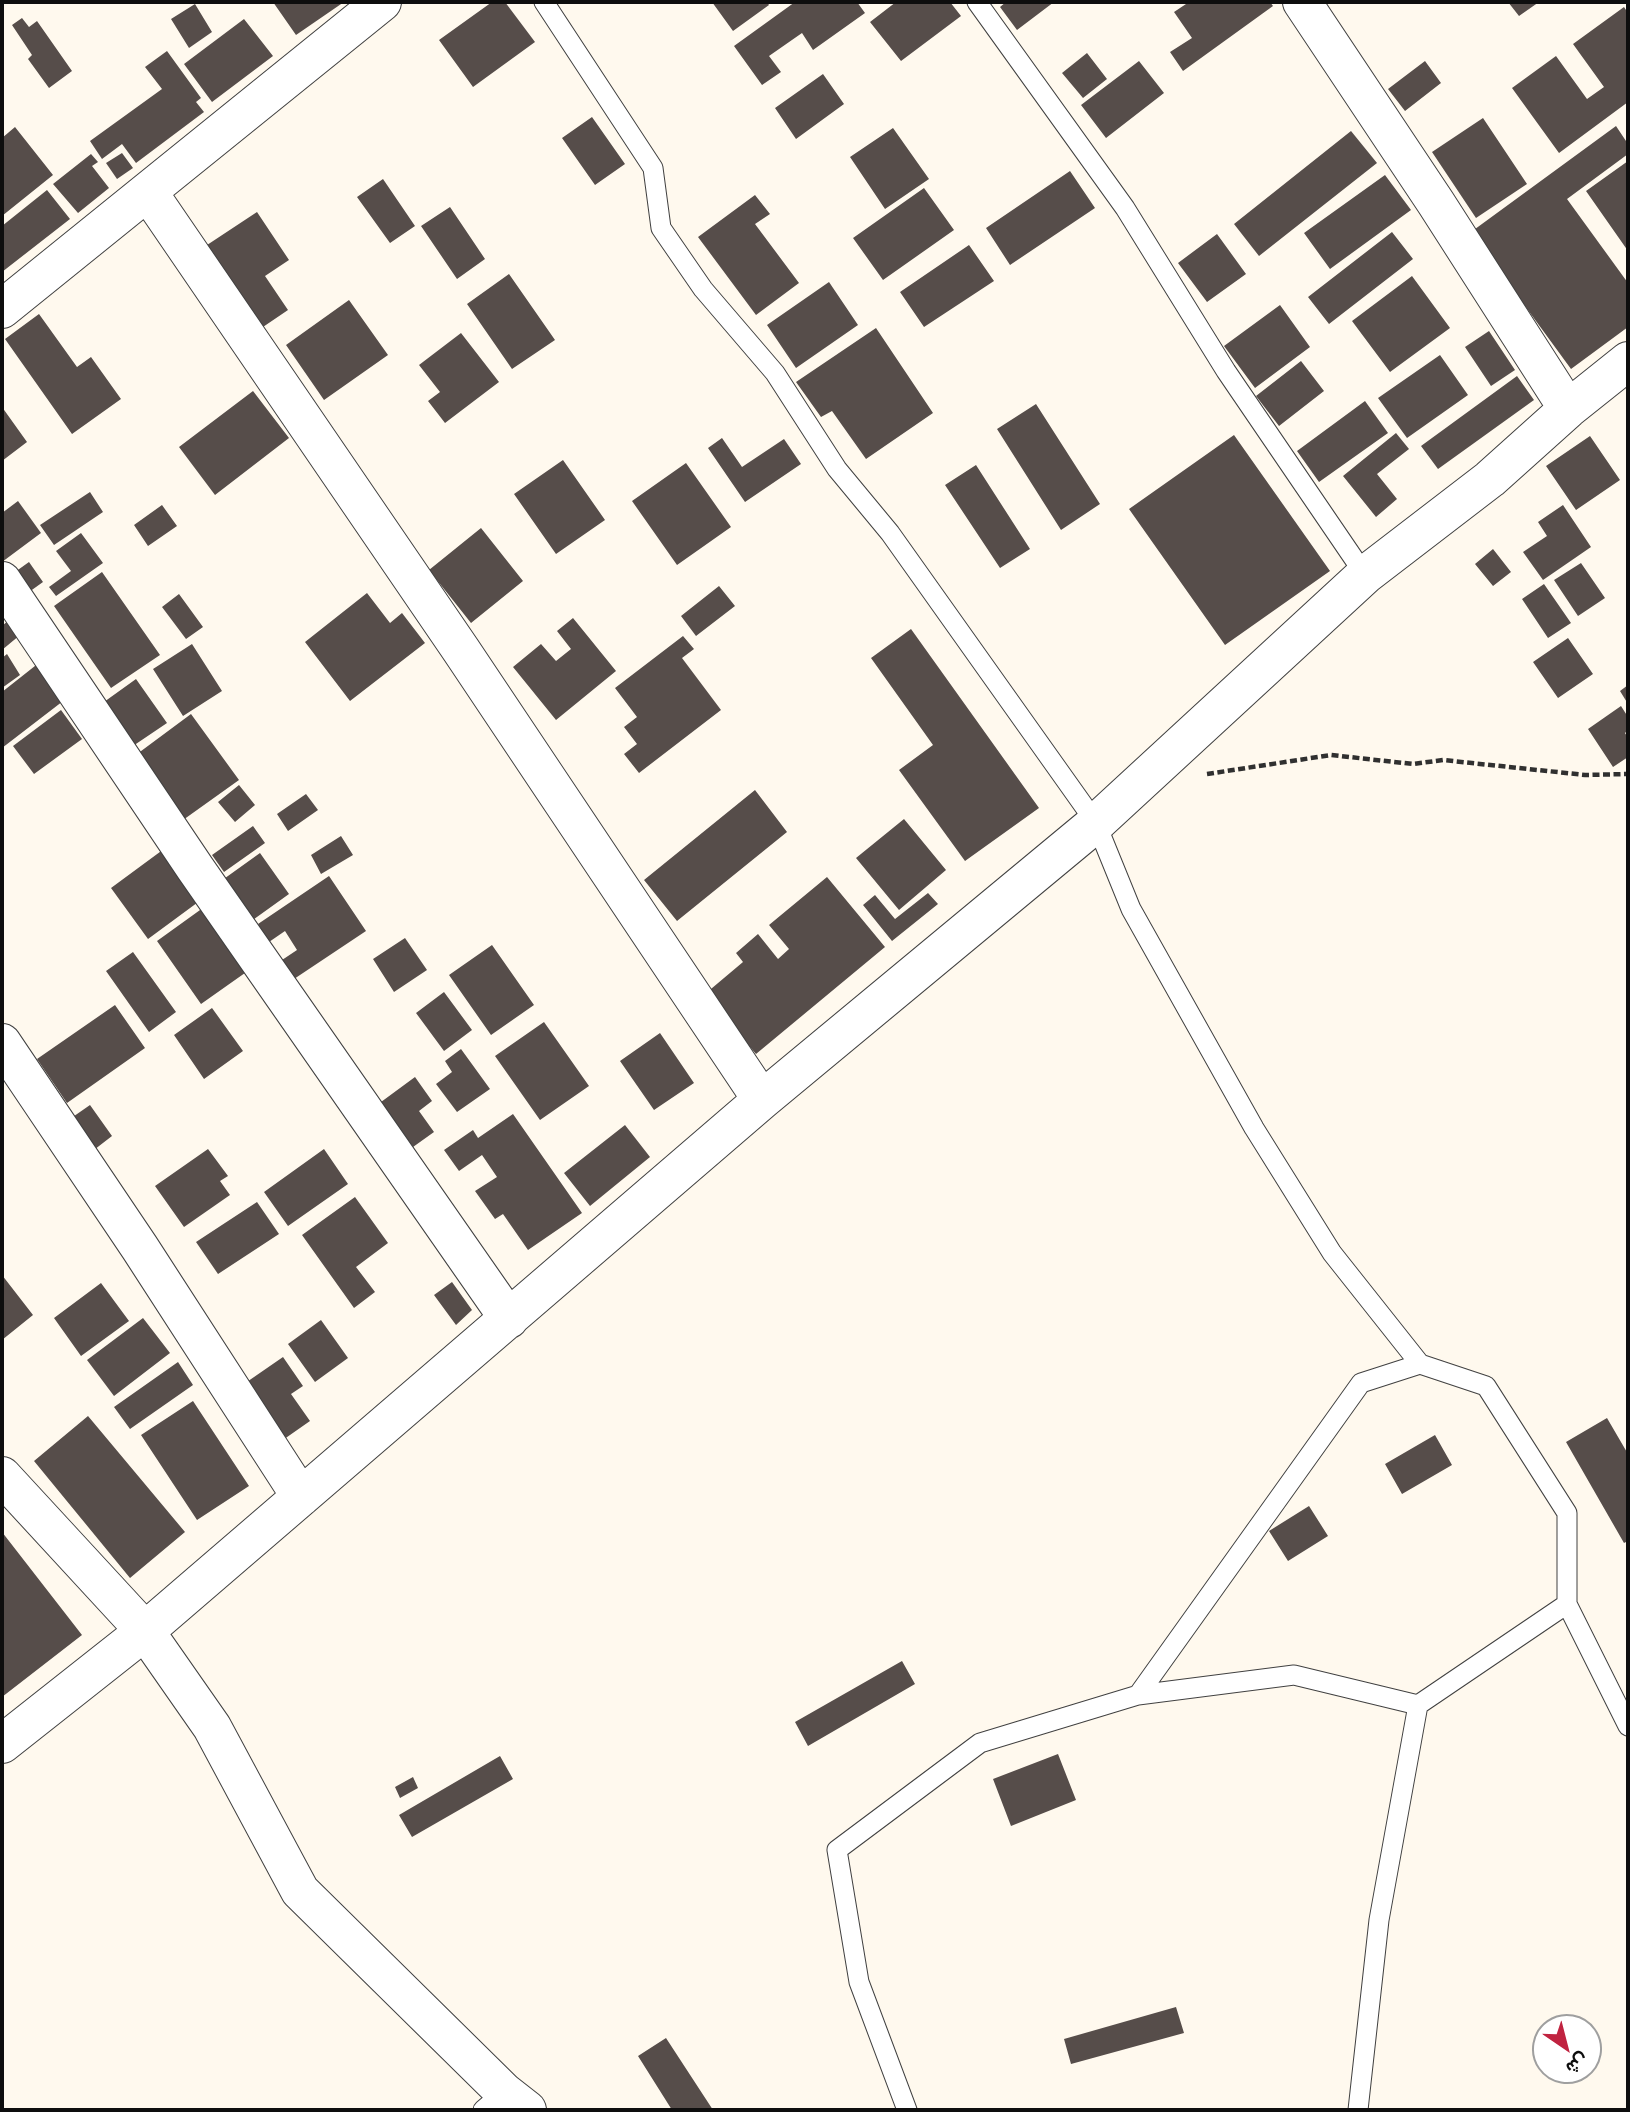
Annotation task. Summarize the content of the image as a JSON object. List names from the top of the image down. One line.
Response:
{"north":"bottom right"}
